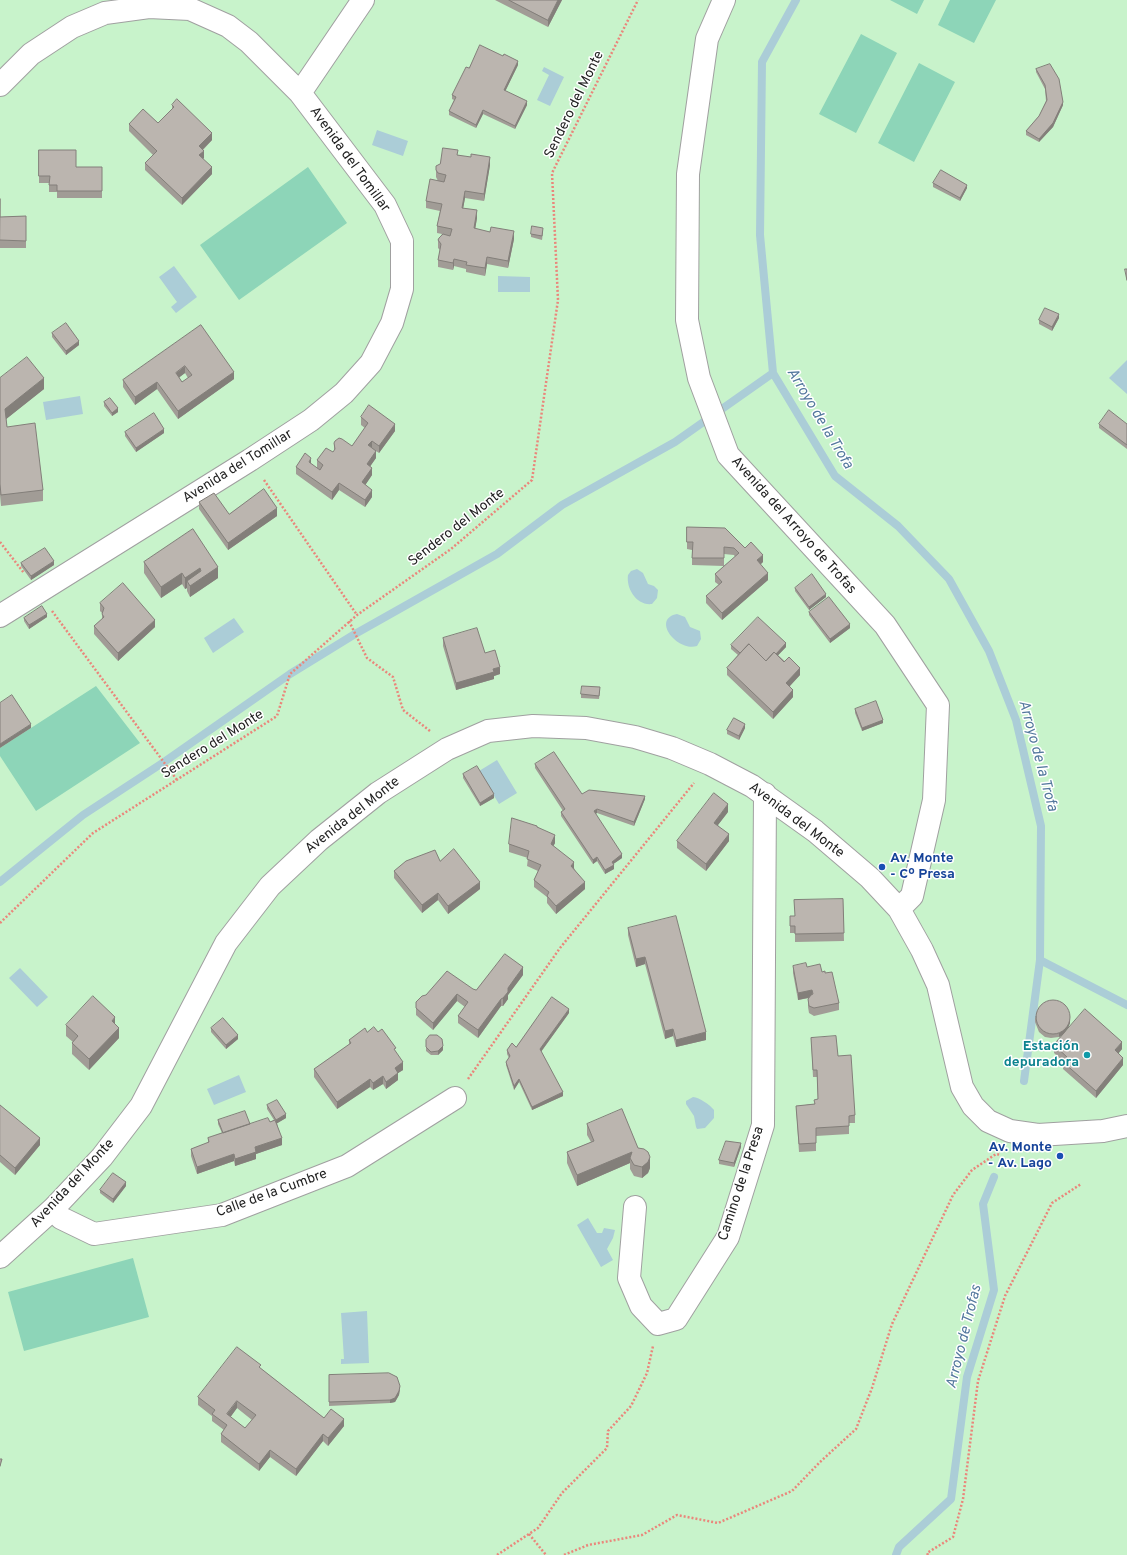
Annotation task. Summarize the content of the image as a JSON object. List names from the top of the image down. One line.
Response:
{"streets":{"street":["Avenida del Tomillar","Avenida del Arroyo de Trofas","Avenida del Monte","Camino de la Presa","Calle de la Cumbre"],"path":["Sendero del Monte"]},"crossings":[["Avenida del Arroyo de Trofas","Avenida del Monte"],["Avenida del Monte","Camino de la Presa"],["Avenida del Monte","Calle de la Cumbre"]],"water":["Arroyo de la Trofa","Arroyo de Trofas"],"places":["Av. Monte - Cº Presa","Estación depuradora","Av. Monte - Av. Lago"]}
